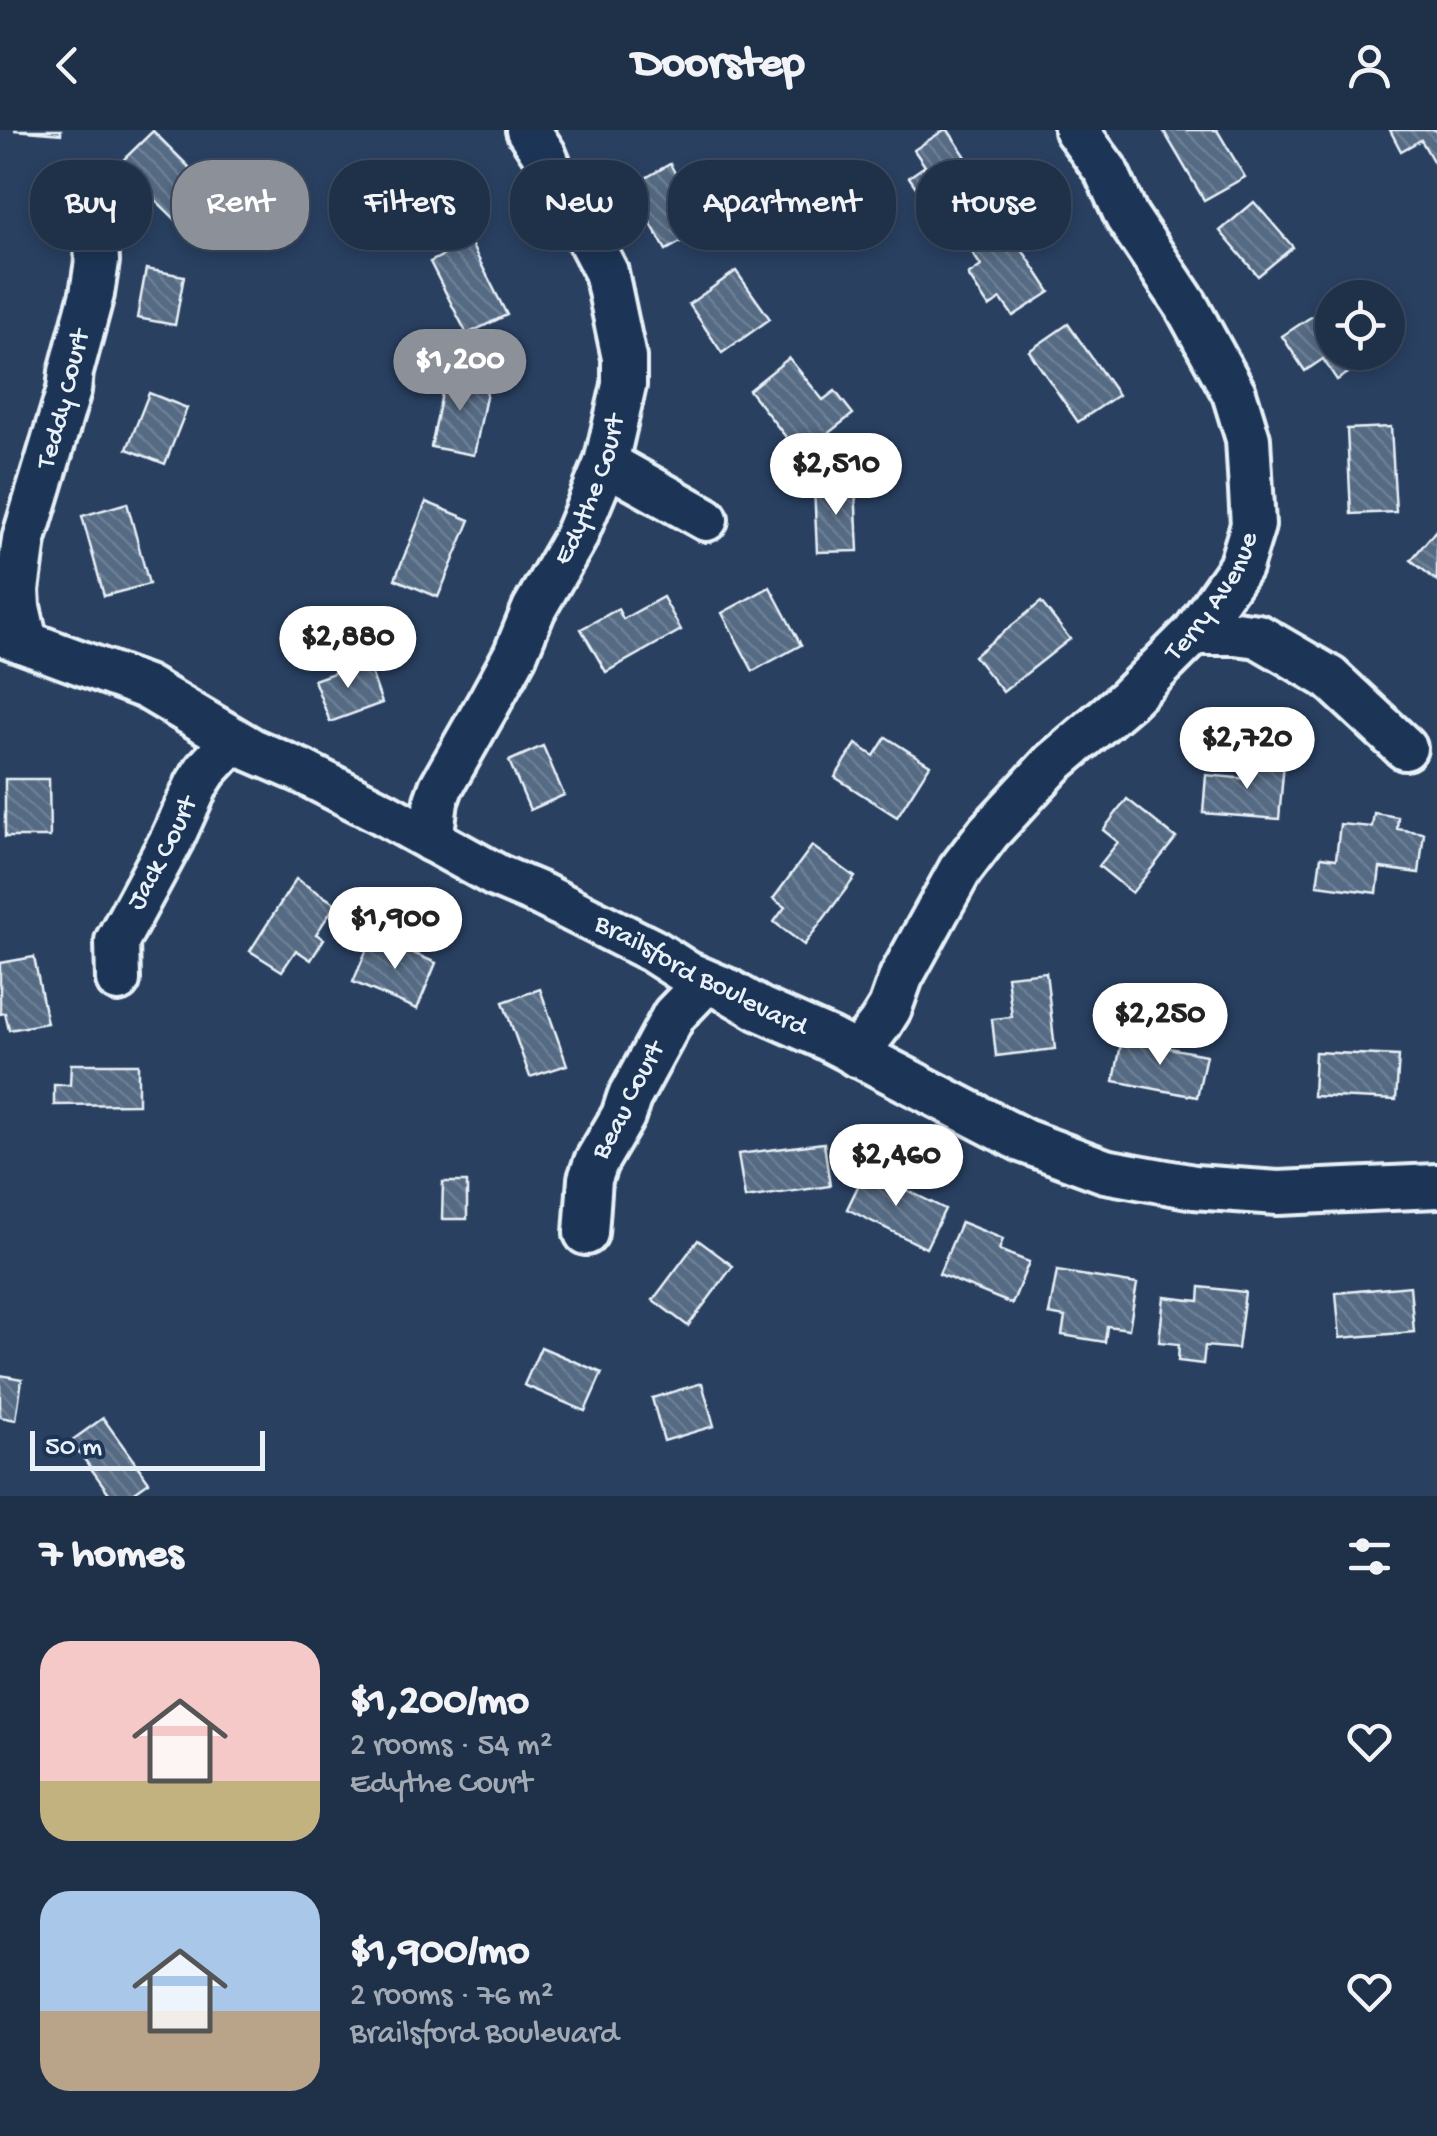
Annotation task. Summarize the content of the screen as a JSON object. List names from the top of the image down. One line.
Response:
{"streets":{"street":["Teddy Court","Edythe Court","Terry Avenue","Jack Court","Brailsford Boulevard","Beau Court"]},"crossings":[["Teddy Court","Brailsford Boulevard"],["Edythe Court","Brailsford Boulevard"],["Terry Avenue","Brailsford Boulevard"],["Jack Court","Brailsford Boulevard"],["Brailsford Boulevard","Beau Court"]],"scale_bar":"50 m","page":{"header":"Doorstep","chip":["Buy","Rent","Filters","New","Apartment","House"],"price":["$1,200","$2,510","$2,880","$2,720","$1,900","$2,250","$2,460"],"scale":"50 m","heading":"7 homes","list":[{"name":"$1,200/mo","note":"2 rooms · 54 m² · Edythe Court"},{"name":"$1,900/mo","note":"2 rooms · 76 m² · Brailsford Boulevard"}]}}
